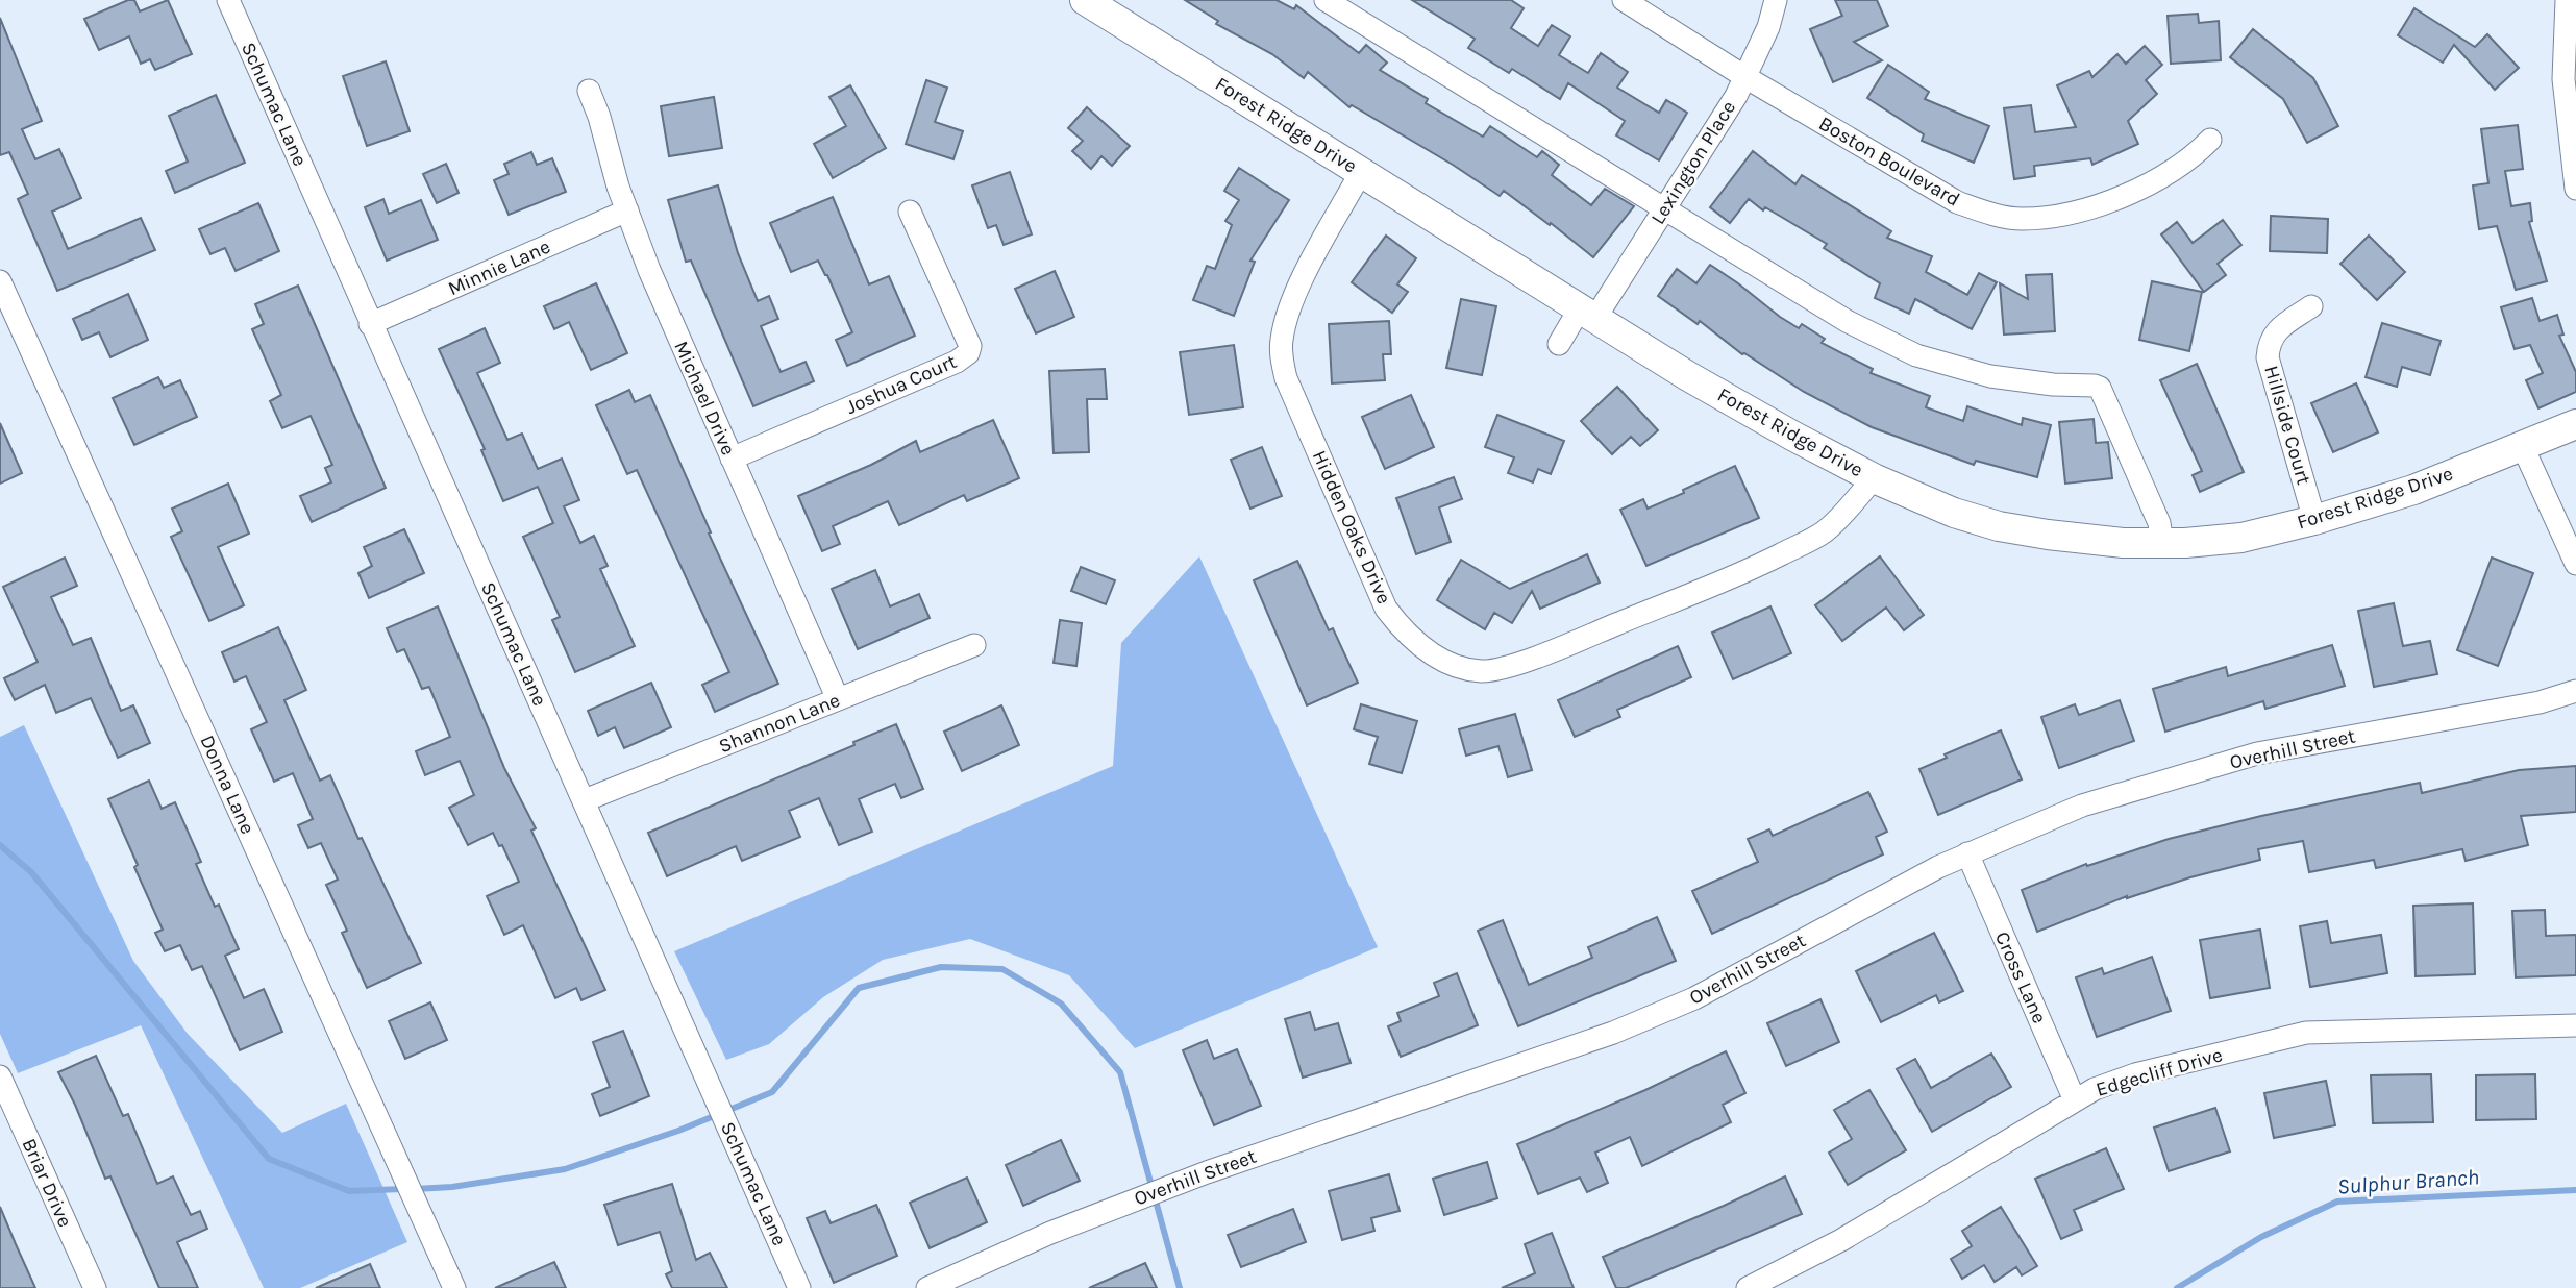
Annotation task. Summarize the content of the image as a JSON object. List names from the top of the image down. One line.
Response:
{"streets":{"main road":["Forest Ridge Drive"],"street":["Schumac Lane","Boston Boulevard","Lexington Place","Minnie Lane","Joshua Court","Michael Drive","Hillside Court","Hidden Oaks Drive","Shannon Lane","Overhill Street","Donna Lane","Cross Lane","Edgecliff Drive","Briar Drive"]},"crossings":[["Schumac Lane","Minnie Lane"],["Schumac Lane","Shannon Lane"],["Forest Ridge Drive","Lexington Place"],["Forest Ridge Drive","Hillside Court"],["Forest Ridge Drive","Hidden Oaks Drive"],["Boston Boulevard","Lexington Place"],["Minnie Lane","Michael Drive"],["Joshua Court","Michael Drive"],["Michael Drive","Shannon Lane"],["Overhill Street","Cross Lane"],["Cross Lane","Edgecliff Drive"]],"water":["Sulphur Branch"]}
